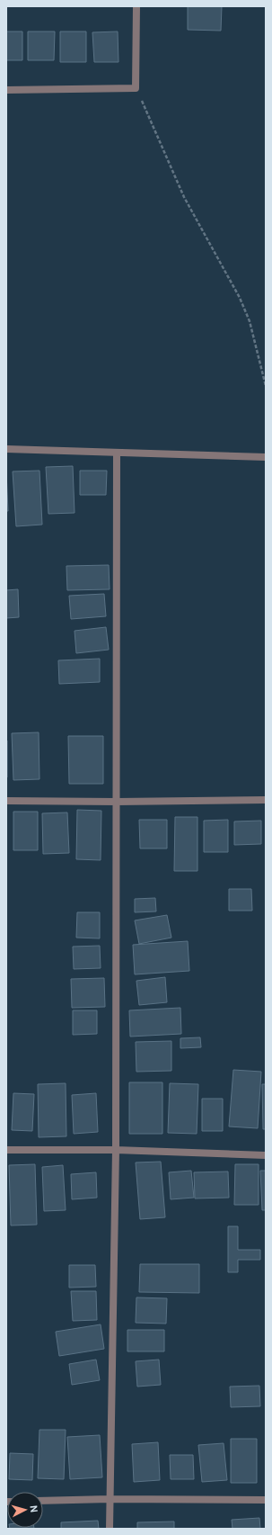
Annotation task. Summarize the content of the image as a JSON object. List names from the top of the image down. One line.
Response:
{"north":"right"}
